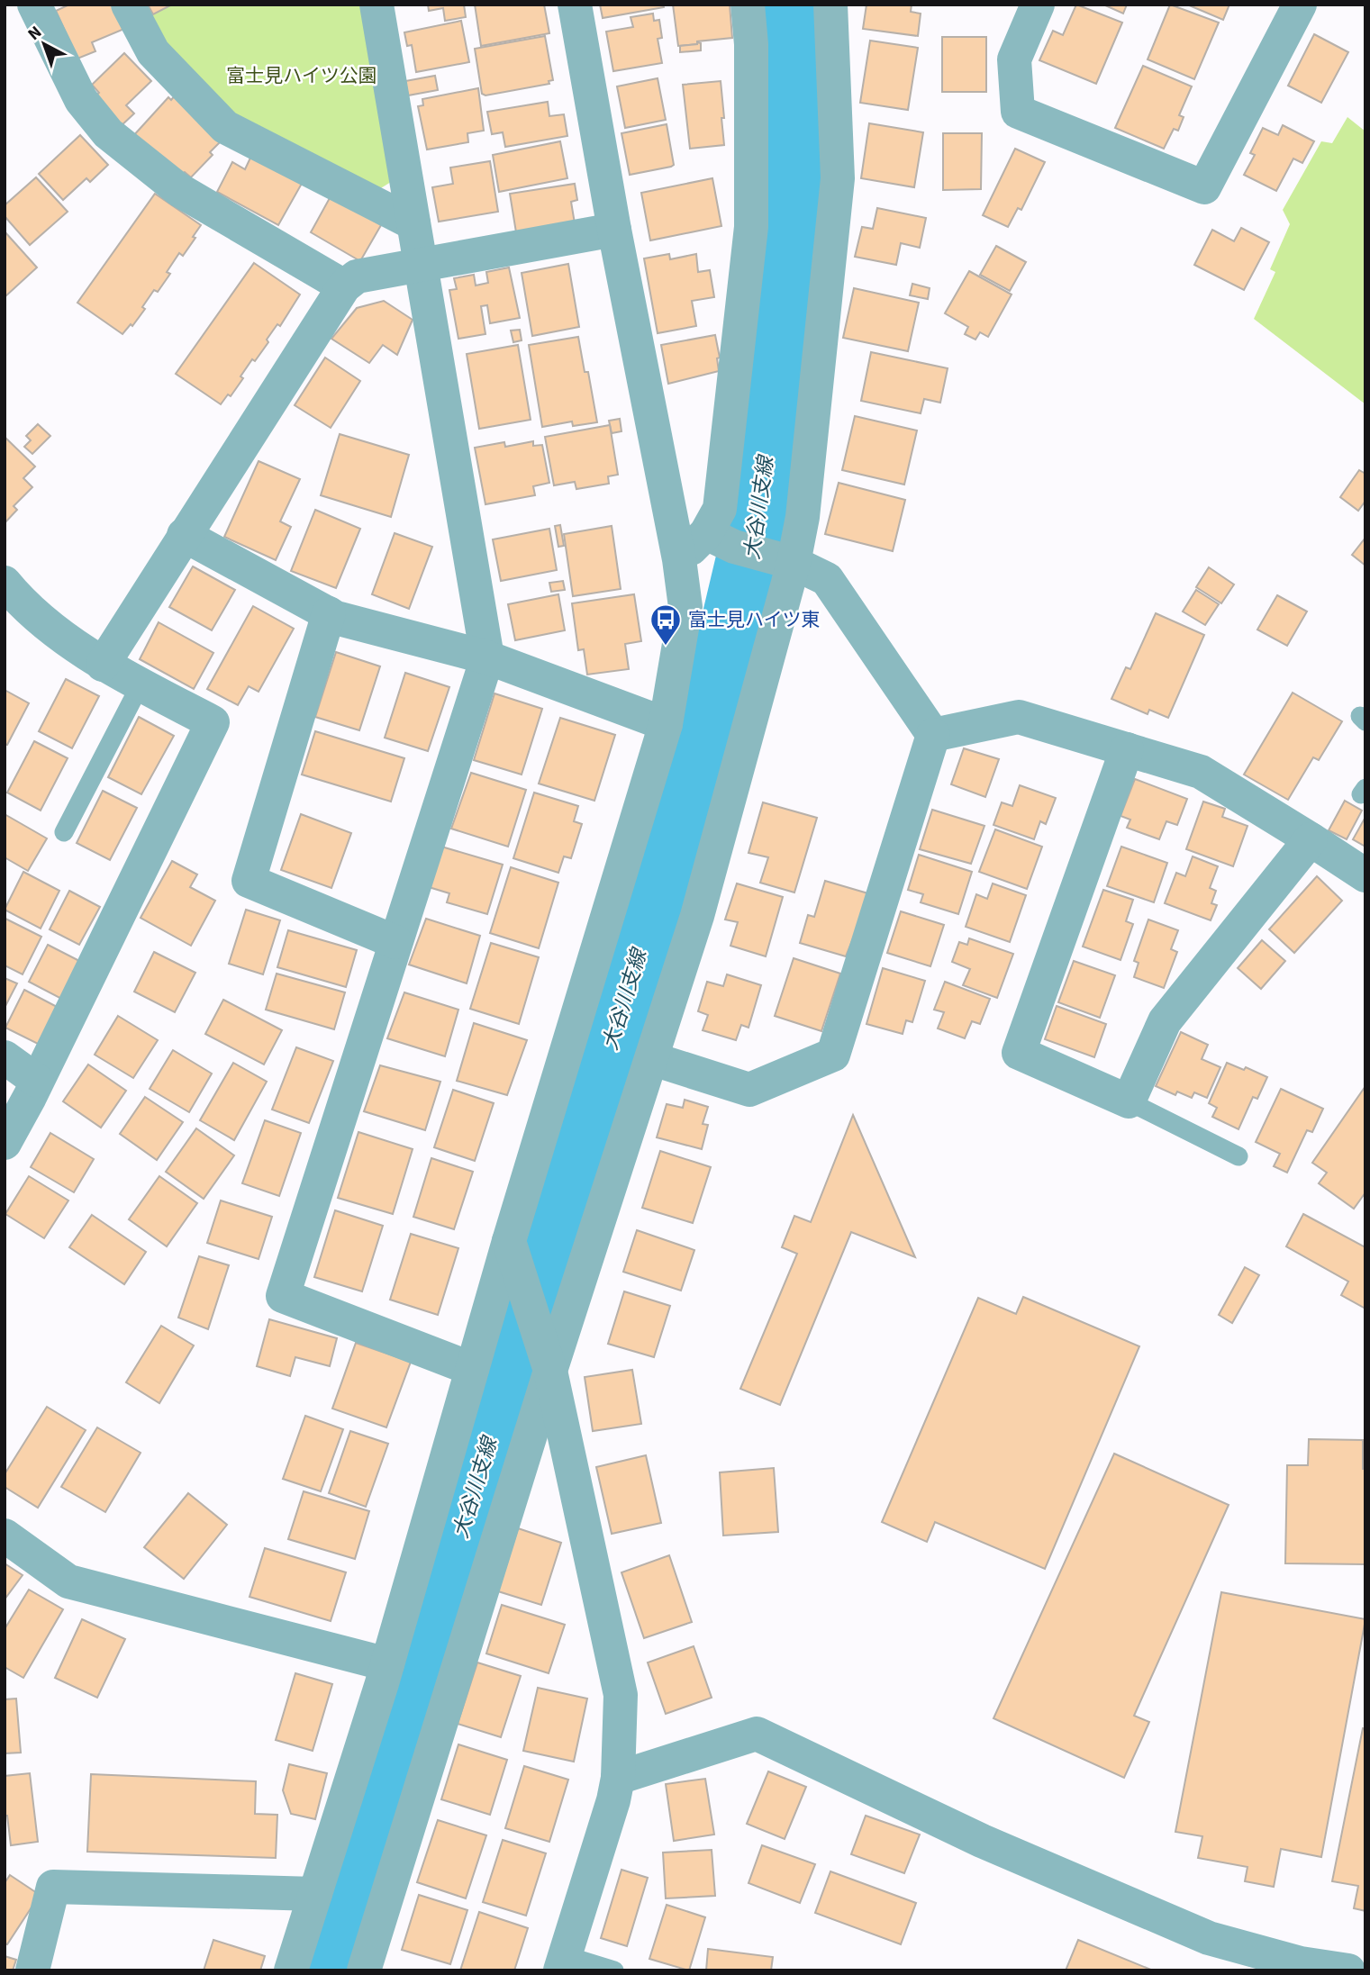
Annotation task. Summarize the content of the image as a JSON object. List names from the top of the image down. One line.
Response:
{"water":["大谷川支線"],"parks":["富士見ハイツ公園"],"places":{"bus stop":["富士見ハイツ東"]},"north":"top left"}
